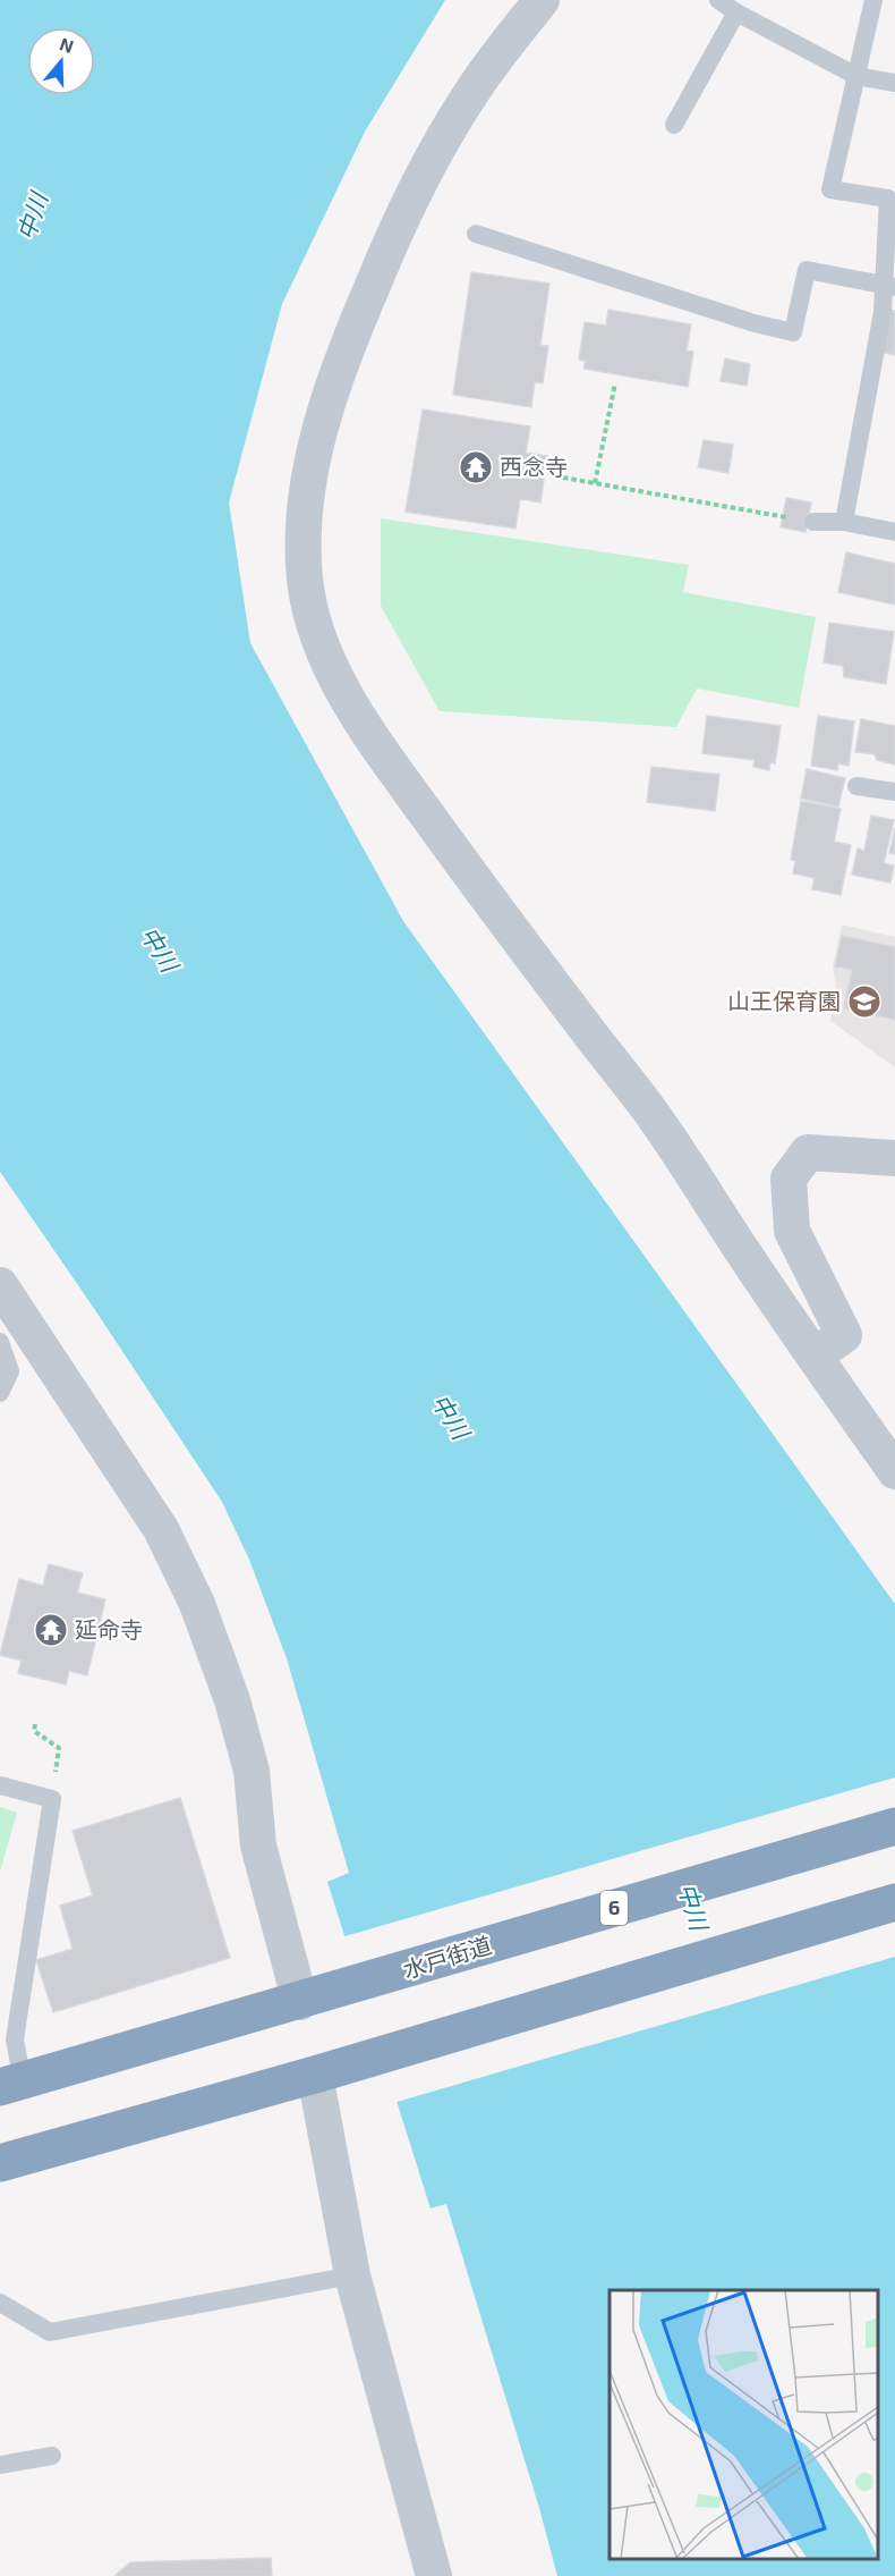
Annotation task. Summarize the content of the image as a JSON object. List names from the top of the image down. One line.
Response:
{"streets":{"highway":["6","水戸街道"]},"water":["中川"],"places":{"temple":["西念寺","延命寺"],"school or university":["山王保育園"]},"north":"top"}
